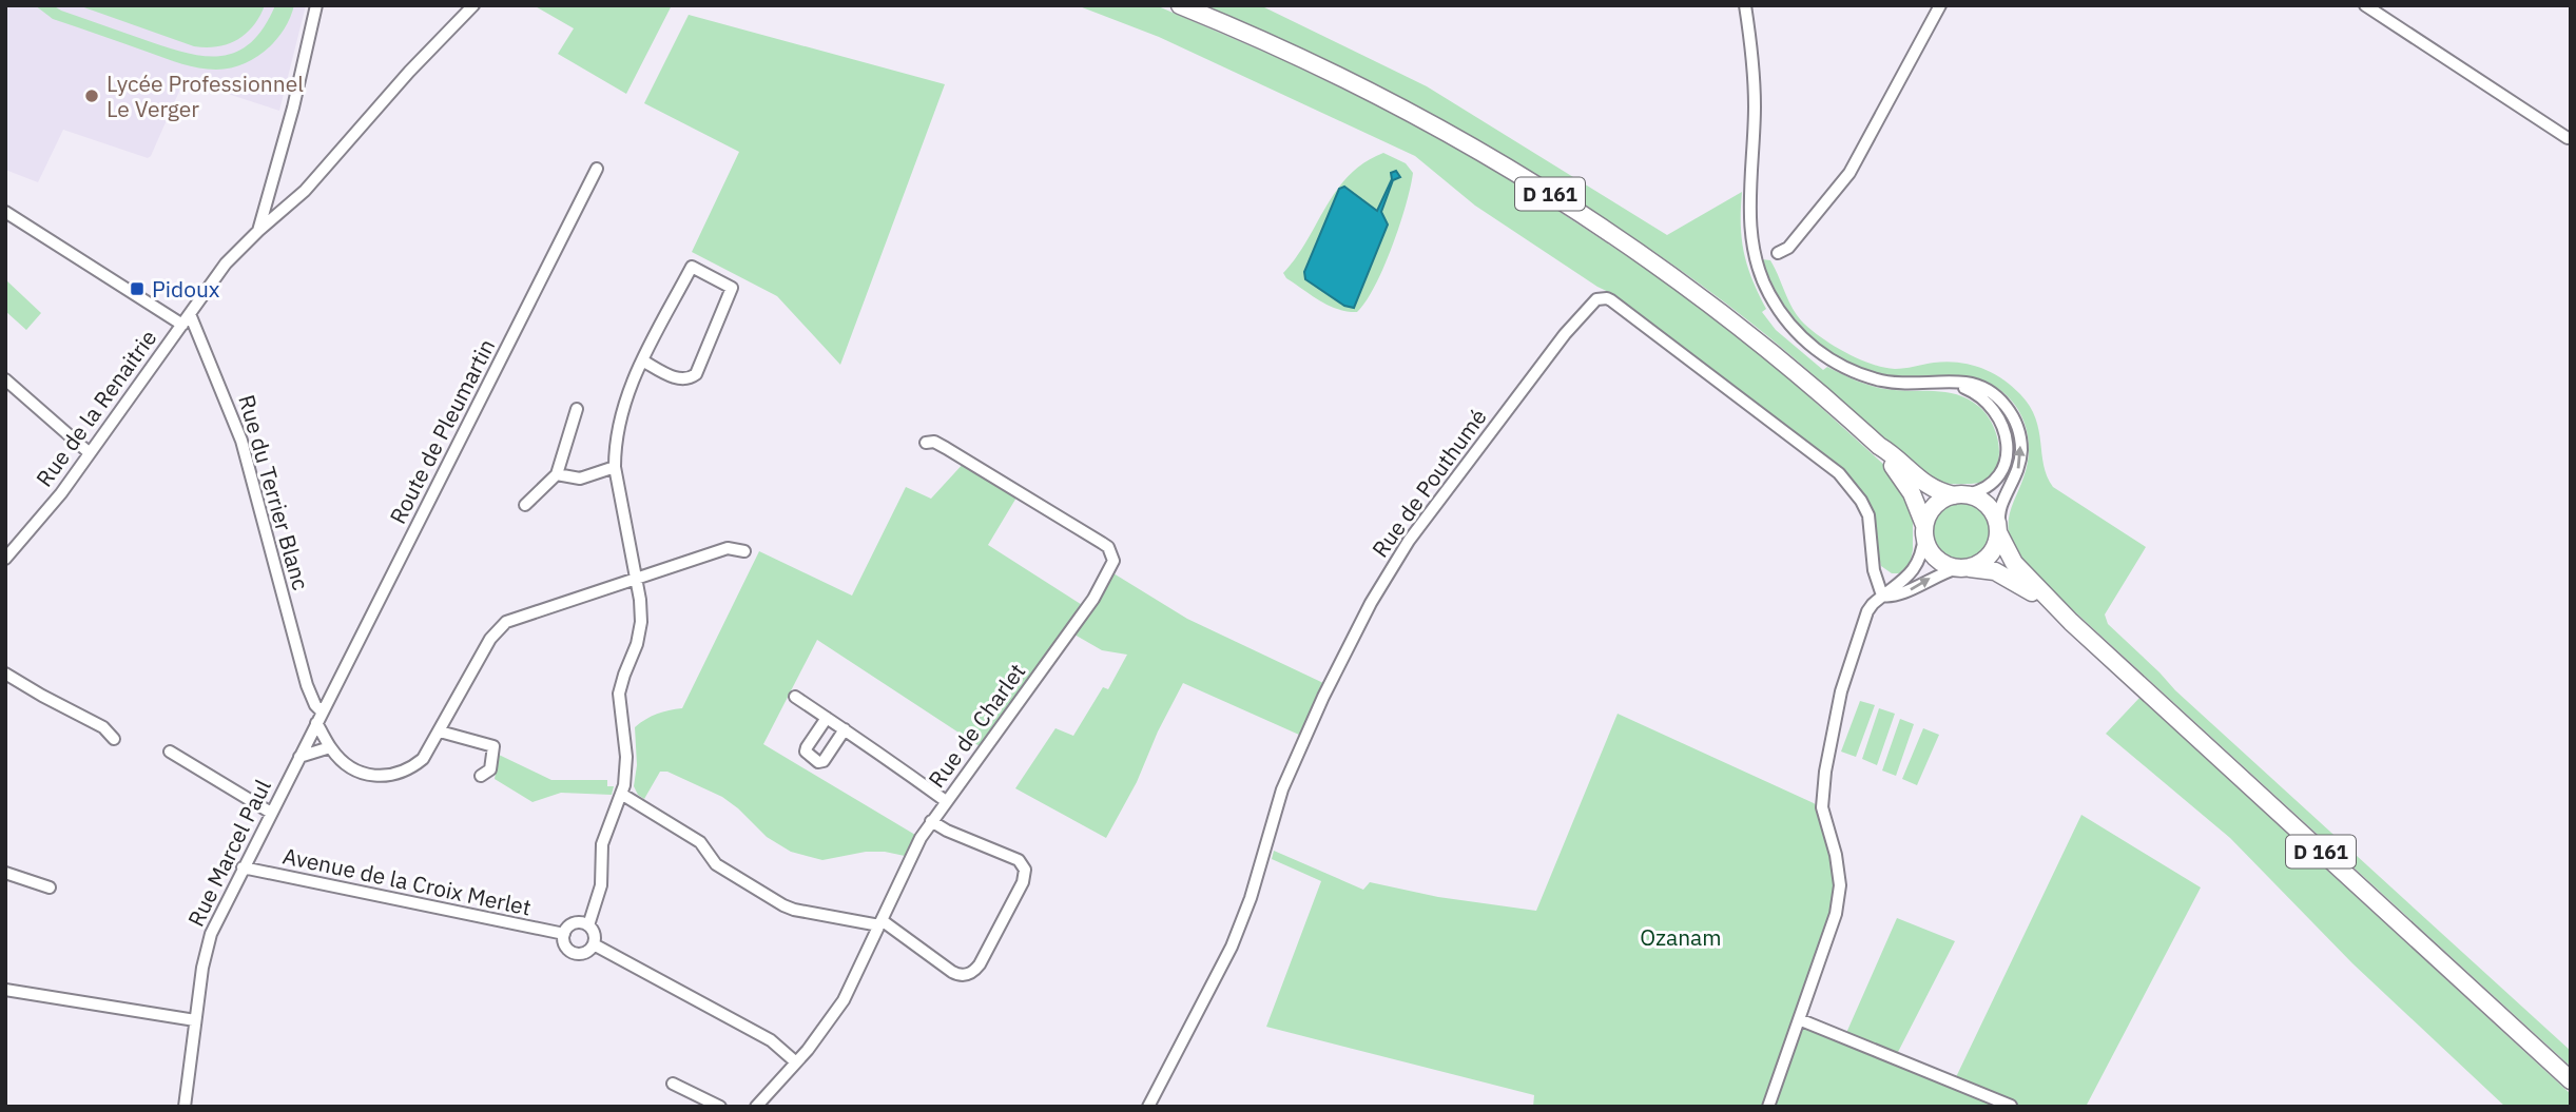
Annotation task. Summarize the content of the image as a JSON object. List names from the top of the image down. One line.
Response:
{"streets":{"main road":["D 161"],"street":["Rue de la Renaitrie","Route de Pleumartin","Rue de Pouthumé","Rue du Terrier Blanc","Rue de Charlet","Rue Marcel Paul","Avenue de la Croix Merlet"]},"crossings":[["Rue de la Renaitrie","Rue du Terrier Blanc"],["Route de Pleumartin","Rue du Terrier Blanc"],["Route de Pleumartin","Rue Marcel Paul"],["Rue du Terrier Blanc","Rue Marcel Paul"],["Rue Marcel Paul","Avenue de la Croix Merlet"]],"parks":["Ozanam"],"places":{"other":["Lycée Professionnel Le Verger"],"transit":["Pidoux"]}}
